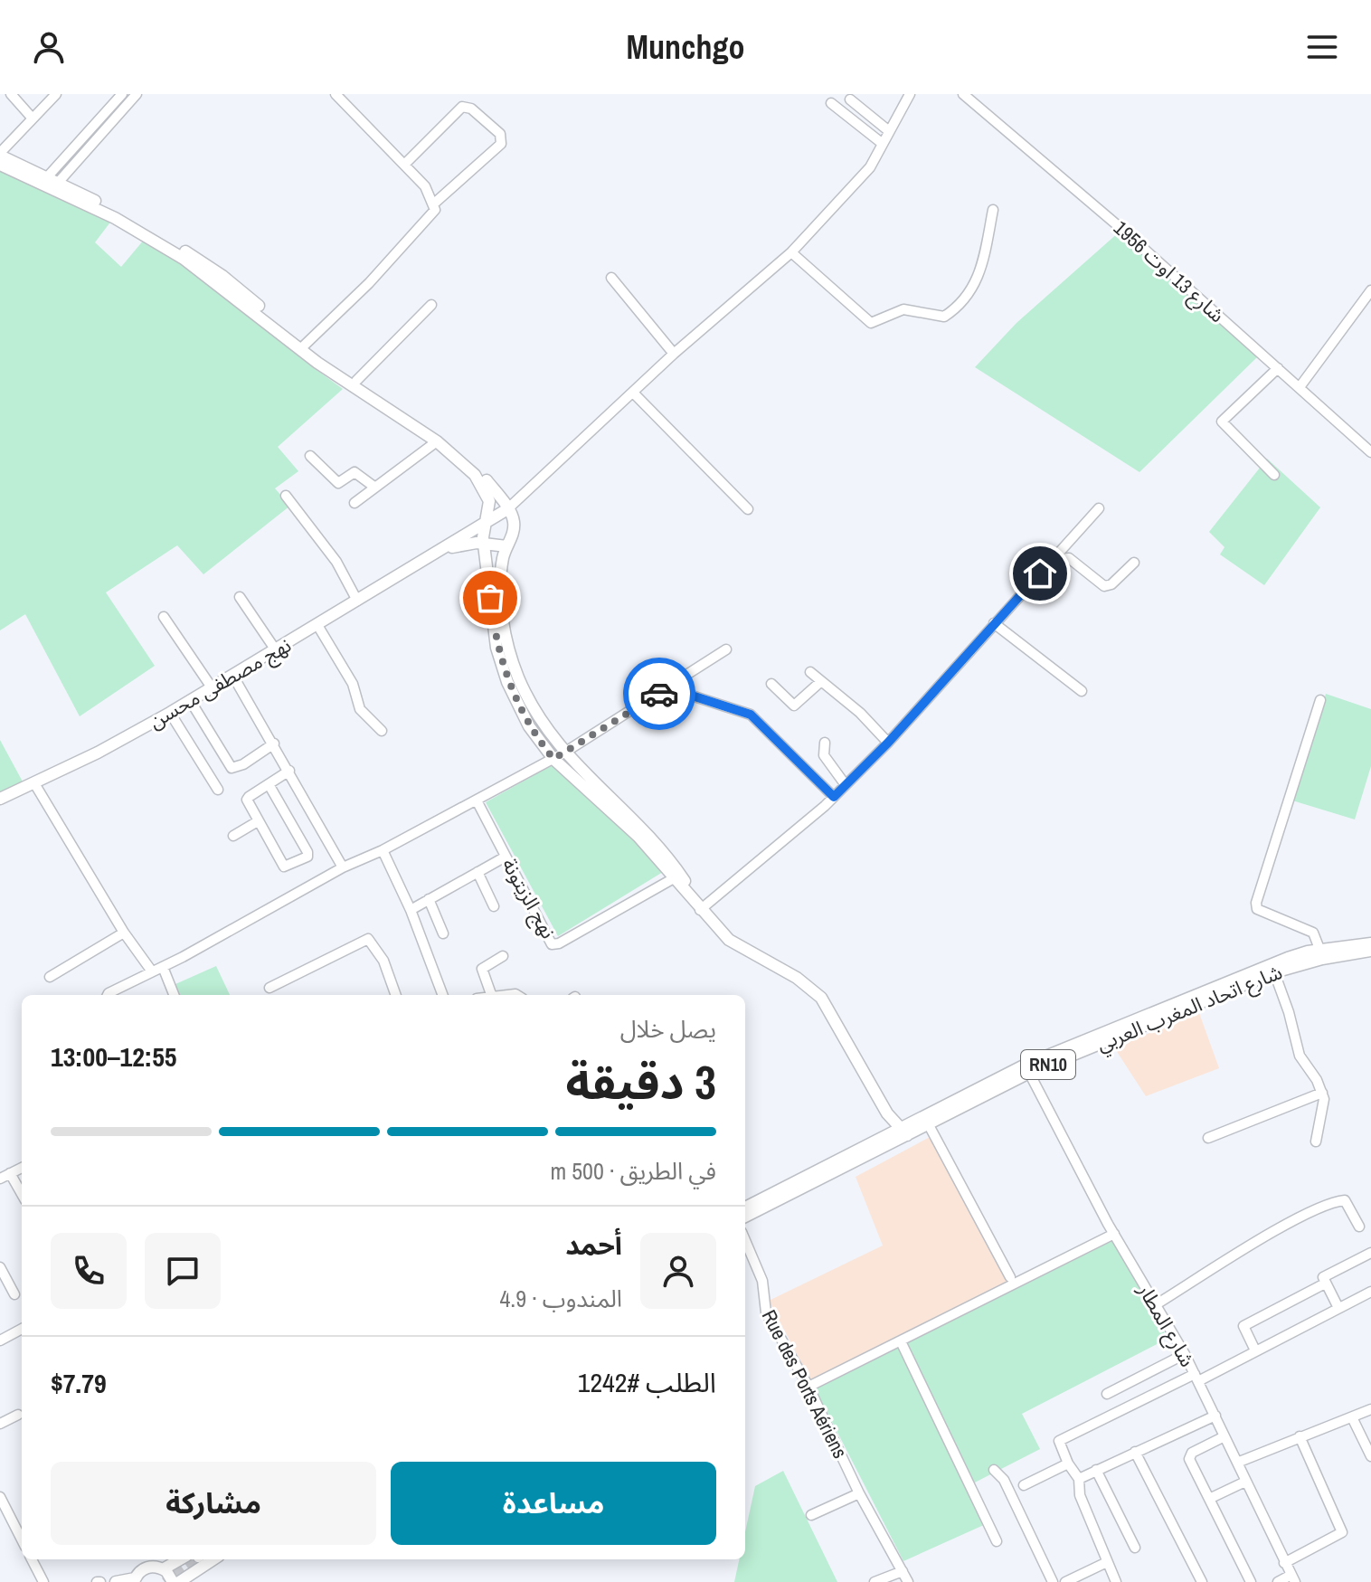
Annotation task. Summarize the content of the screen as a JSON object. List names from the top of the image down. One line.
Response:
{"streets":{"main road":["نهج مصطفى محسن","شارع اتحاد المغرب العربي","RN10"],"street":["شارع 13 اوت 1956","نهج الزيتونة","شارع المطار","Rue des Ports Aériens"]},"crossings":[["شارع اتحاد المغرب العربي","شارع المطار"]],"page":{"header":"Munchgo","heading":["3 دقيقة","يصل خلال","12:55–13:00"],"panel":["أحمد","المندوب · 4.9","الطلب #1242","$7.79"],"bar":"في الطريق · 500 m","buttons":["مساعدة","مشاركة"]}}
